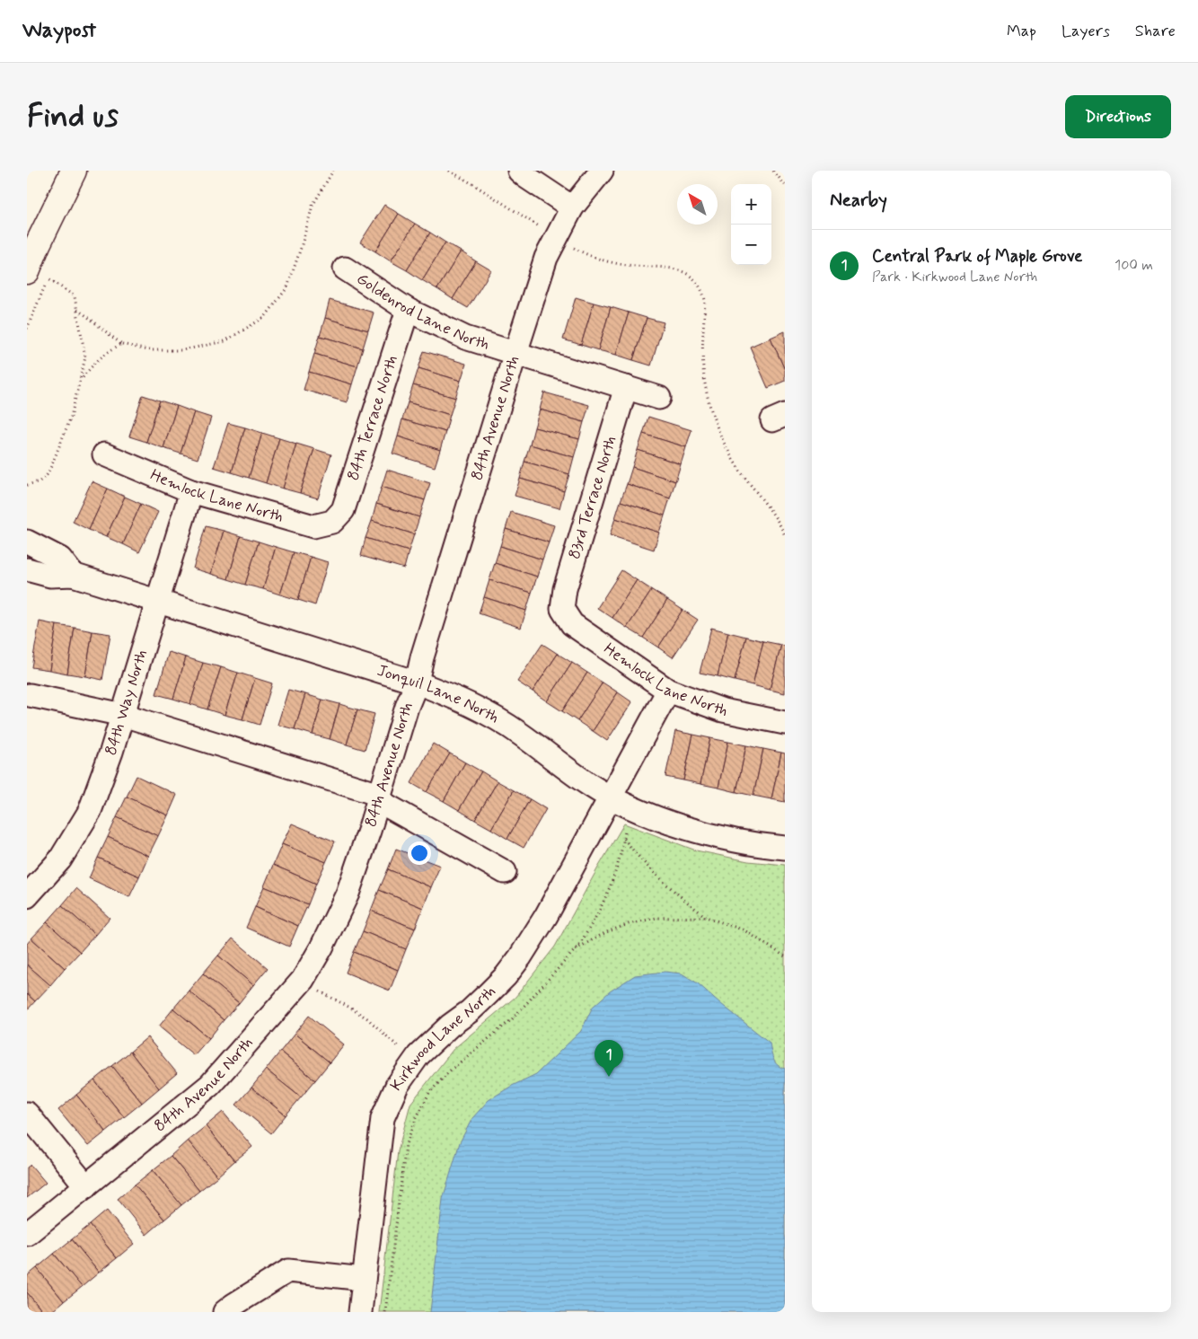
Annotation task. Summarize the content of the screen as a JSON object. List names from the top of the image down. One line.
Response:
{"streets":{"street":["Goldenrod Lane North","84th Terrace North","84th Avenue North","Hemlock Lane North","83rd Terrace North","Jonquil Lane North","84th Way North","Kirkwood Lane North"]},"crossings":[["Goldenrod Lane North","84th Terrace North"],["Goldenrod Lane North","84th Avenue North"],["Goldenrod Lane North","83rd Terrace North"],["84th Terrace North","Hemlock Lane North"],["84th Avenue North","Jonquil Lane North"],["Hemlock Lane North","83rd Terrace North"],["Hemlock Lane North","84th Way North"],["Hemlock Lane North","Kirkwood Lane North"],["Jonquil Lane North","84th Way North"],["Jonquil Lane North","Kirkwood Lane North"]],"north":"top left","page":{"header":"Waypost","nav":["Map","Layers","Share"],"buttons":"Directions","title":"Find us","heading":"Nearby","map_buttons":["+","−"],"list":[{"mark":"1","name":"Central Park of Maple Grove","note":"Park · Kirkwood Lane North","value":"100 m"}],"pins":"1"}}
